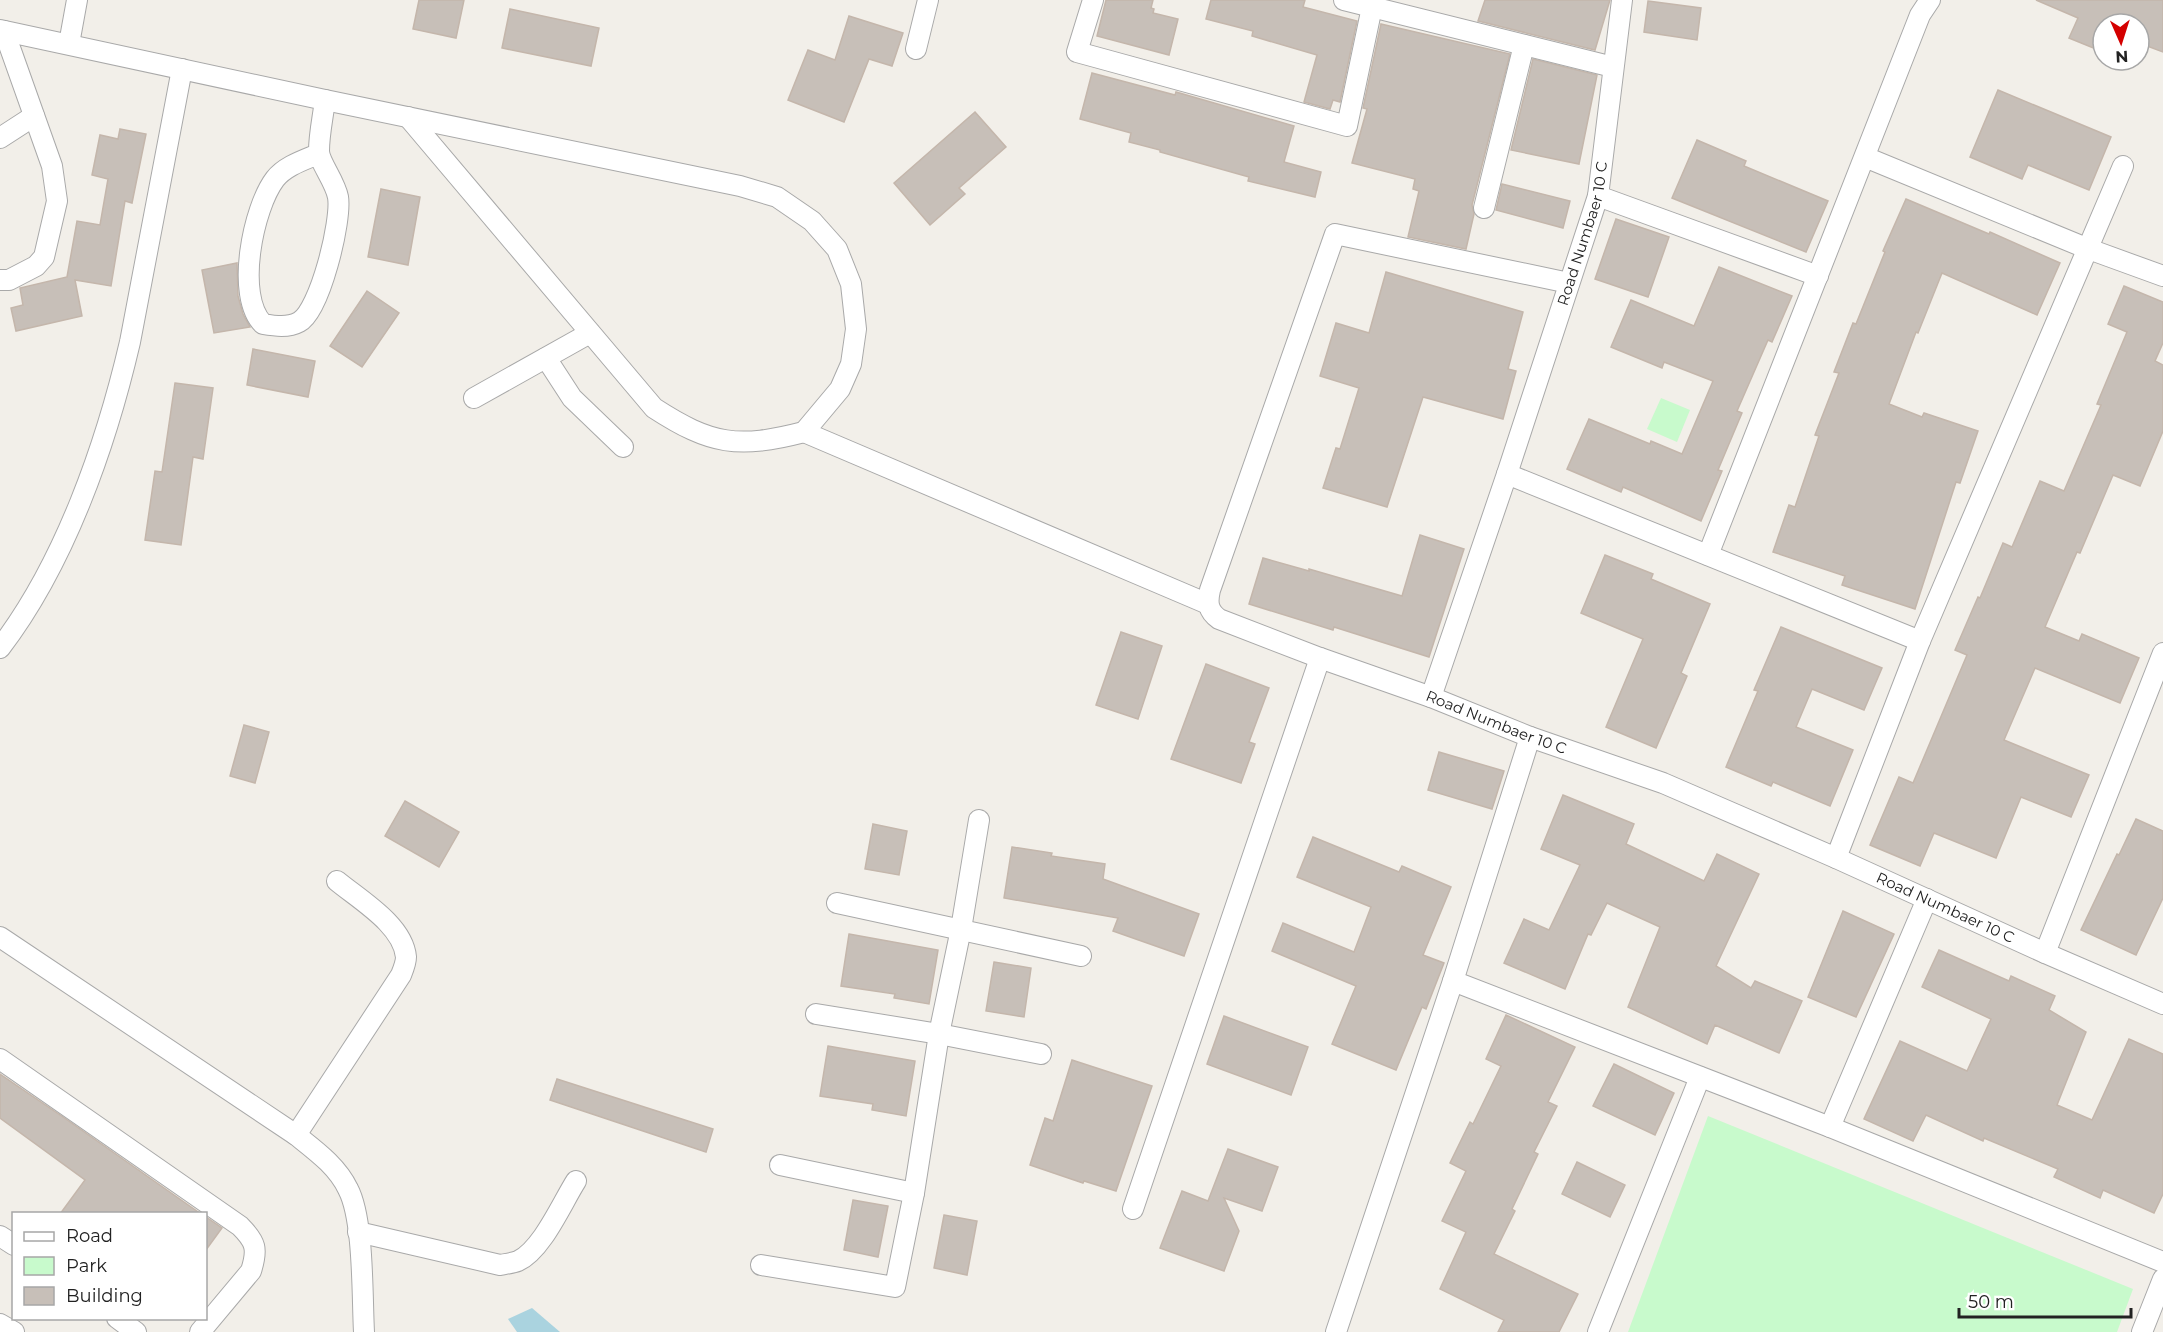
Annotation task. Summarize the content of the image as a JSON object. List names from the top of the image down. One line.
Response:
{"streets":{"street":["Road Numbaer 10 C"]},"legend":["Road","Park","Building"],"scale_bar":"50 m","north":"bottom"}
